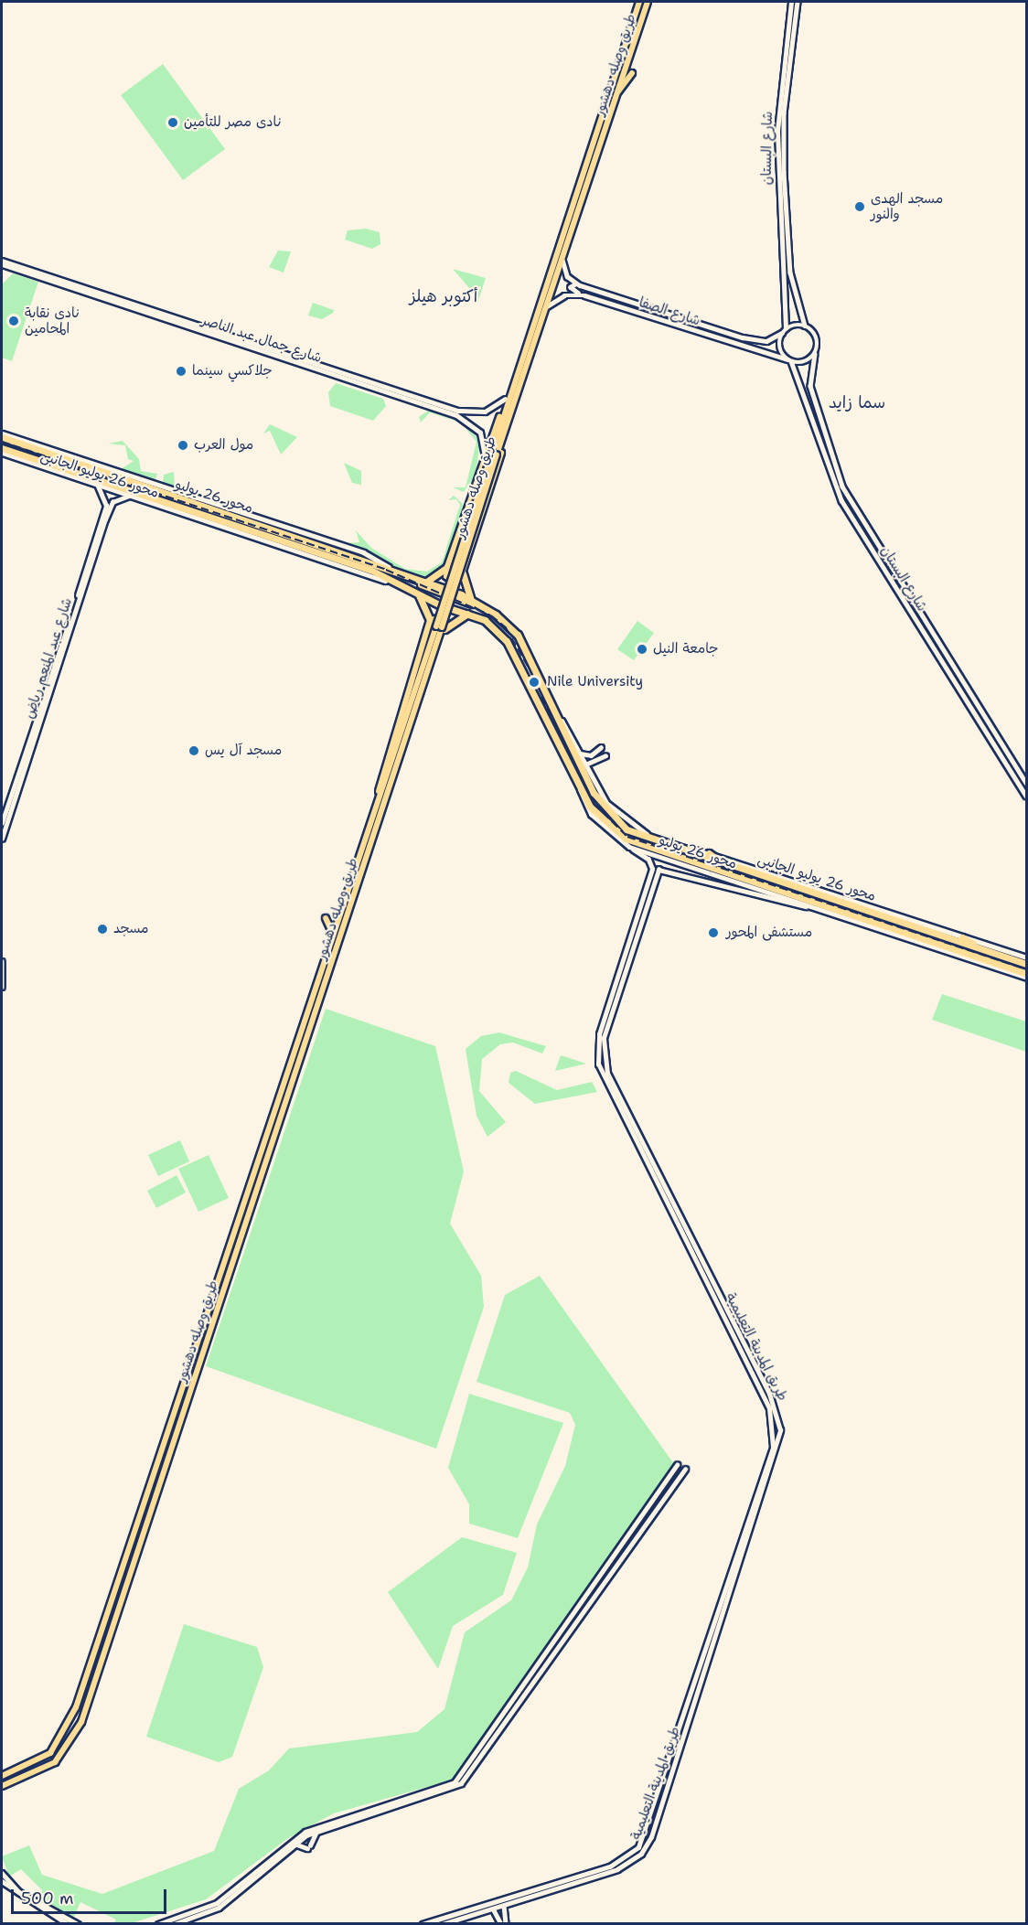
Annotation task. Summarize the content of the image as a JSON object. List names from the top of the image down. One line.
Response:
{"streets":{"highway":["محور 26 يوليو"],"main road":["طريق وصله دهشور","شارع جمال عبد الناصر","محور 26 يوليو الجانبى"],"street":["شارع البستان","شارع الصفا","شارع عبد المنعم رياض","طريق المدينة التعليمية"]},"crossings":[["شارع البستان","شارع الصفا"],["محور 26 يوليو الجانبى","محور 26 يوليو"]],"districts":["أكتوبر هيلز","سما زايد"],"places":["نادى مصر للتأمين","مسجد الهدى والنور","نادى نقابة المحامين","جلاكسي سينما","مول العرب","جامعة النيل","Nile University","مسجد آل يس","مسجد","مستشفى المحور"],"scale_bar":"500 m"}
